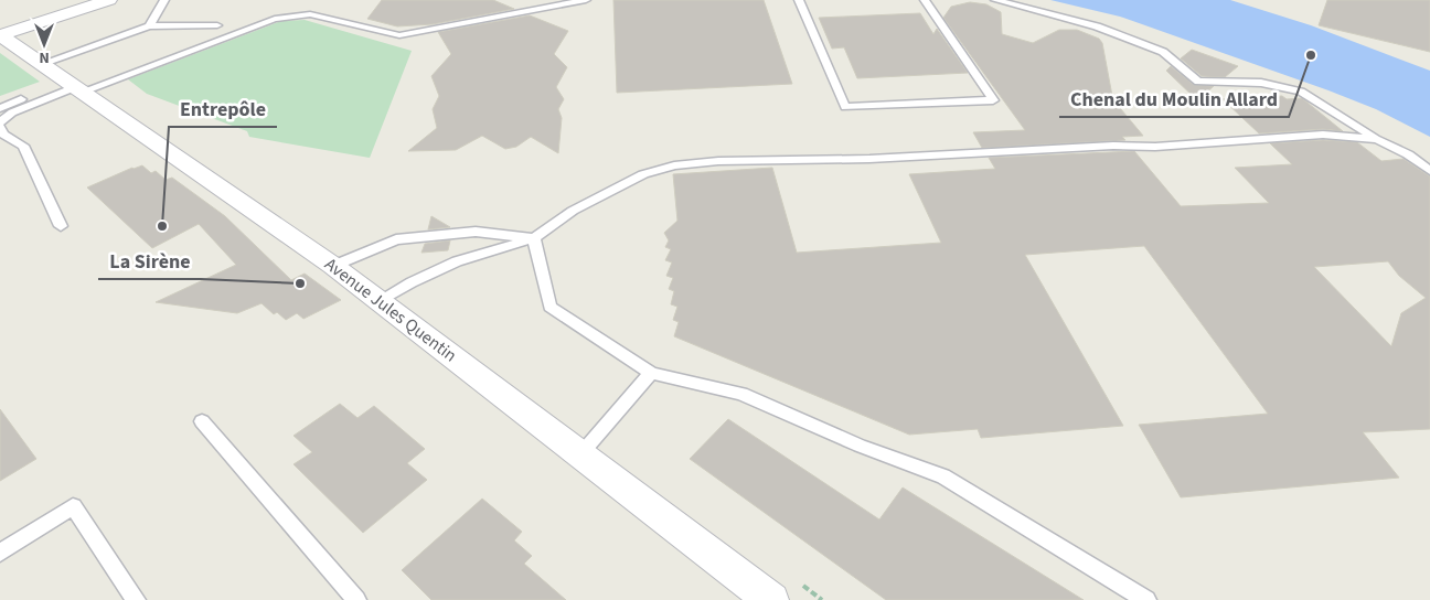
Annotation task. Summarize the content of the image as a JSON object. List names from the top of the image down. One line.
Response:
{"streets":{"street":["Avenue Jules Quentin"]},"places":["Chenal du Moulin Allard","Entrepôle","La Sirène"],"north":"bottom"}
